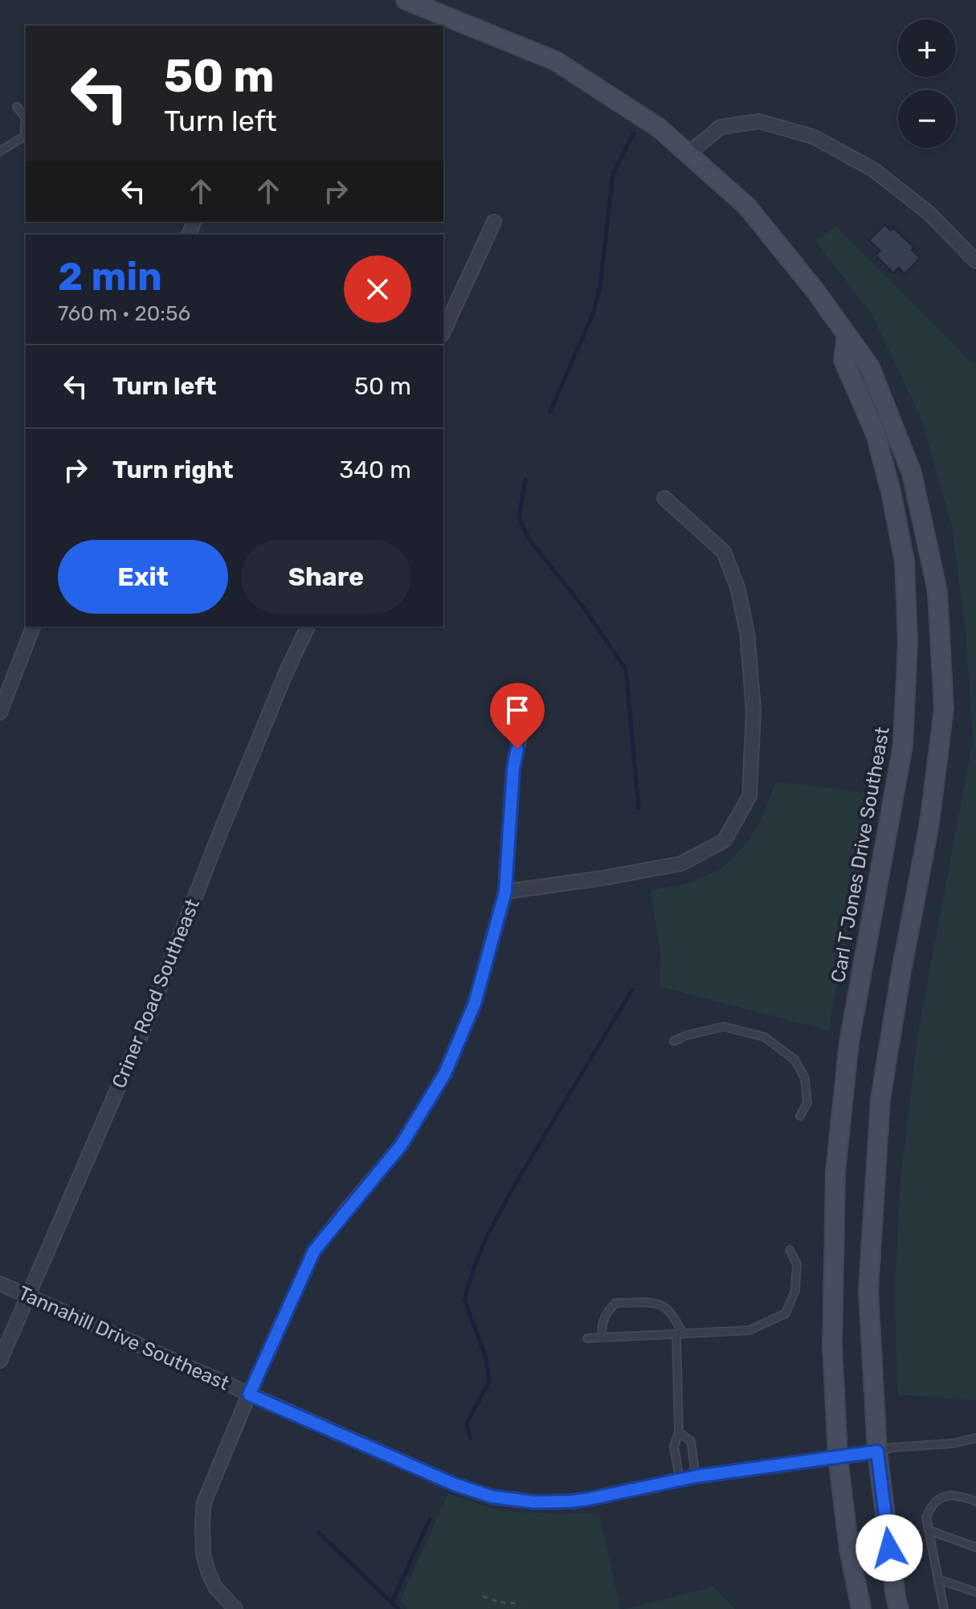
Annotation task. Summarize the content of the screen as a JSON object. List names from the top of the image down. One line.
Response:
{"streets":{"main road":["Carl T Jones Drive Southeast"],"street":["Criner Road Southeast","Tannahill Drive Southeast"]},"crossings":[["Carl T Jones Drive Southeast","Tannahill Drive Southeast"],["Criner Road Southeast","Tannahill Drive Southeast"]],"page":{"map_buttons":["+","−"],"turn":["50 m","Turn left"],"heading":["2 min","760 m · 20:56"],"list":[{"name":"Turn left","value":"50 m"},{"name":"Turn right","value":"340 m"}],"buttons":["Exit","Share"]}}
